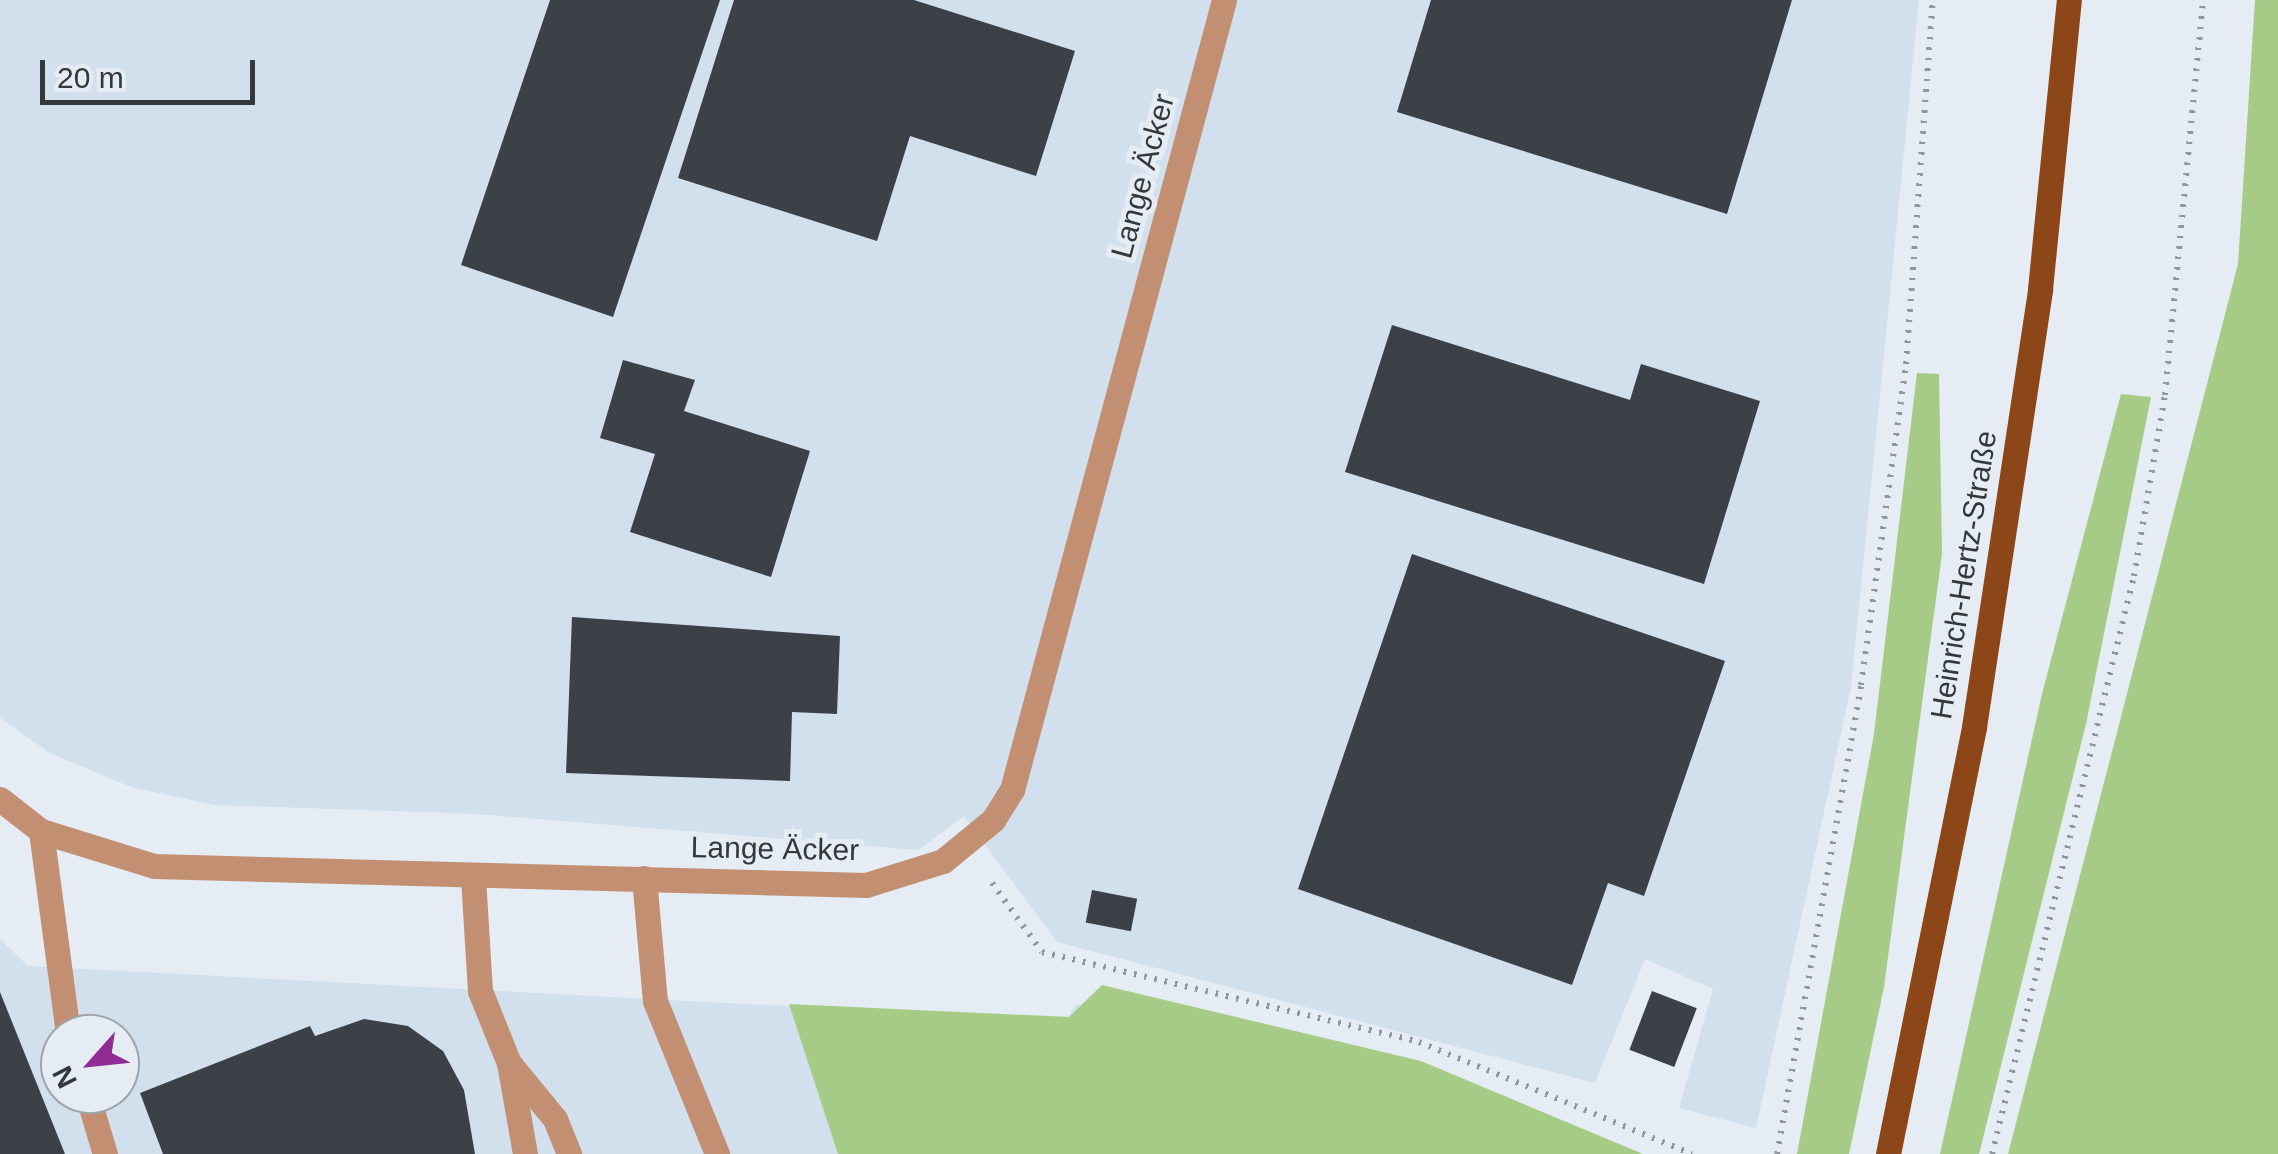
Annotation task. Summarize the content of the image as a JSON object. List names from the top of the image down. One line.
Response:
{"streets":{"main road":["Heinrich-Hertz-Straße"],"street":["Lange Äcker"]},"scale_bar":"20 m","north":"bottom left"}
